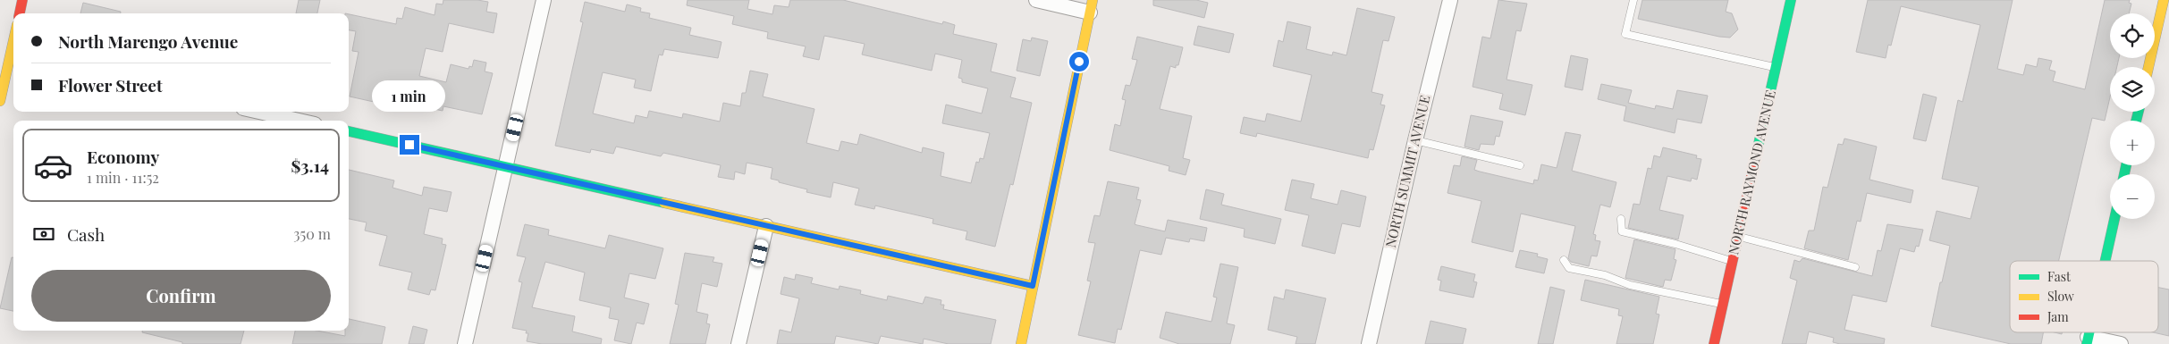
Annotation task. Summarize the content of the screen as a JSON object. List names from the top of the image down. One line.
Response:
{"streets":{"street":["NORTH SUMMIT AVENUE","NORTH RAYMOND AVENUE"]},"legend":["Fast","Slow","Jam"],"page":{"map_buttons":["+","−"],"banner":["North Marengo Avenue","Flower Street"],"bubble":"1 min","list":[{"name":"Economy","note":"1 min · 11:52","value":"$3.14"}],"pay":["Cash","350 m"],"buttons":"Confirm"}}
